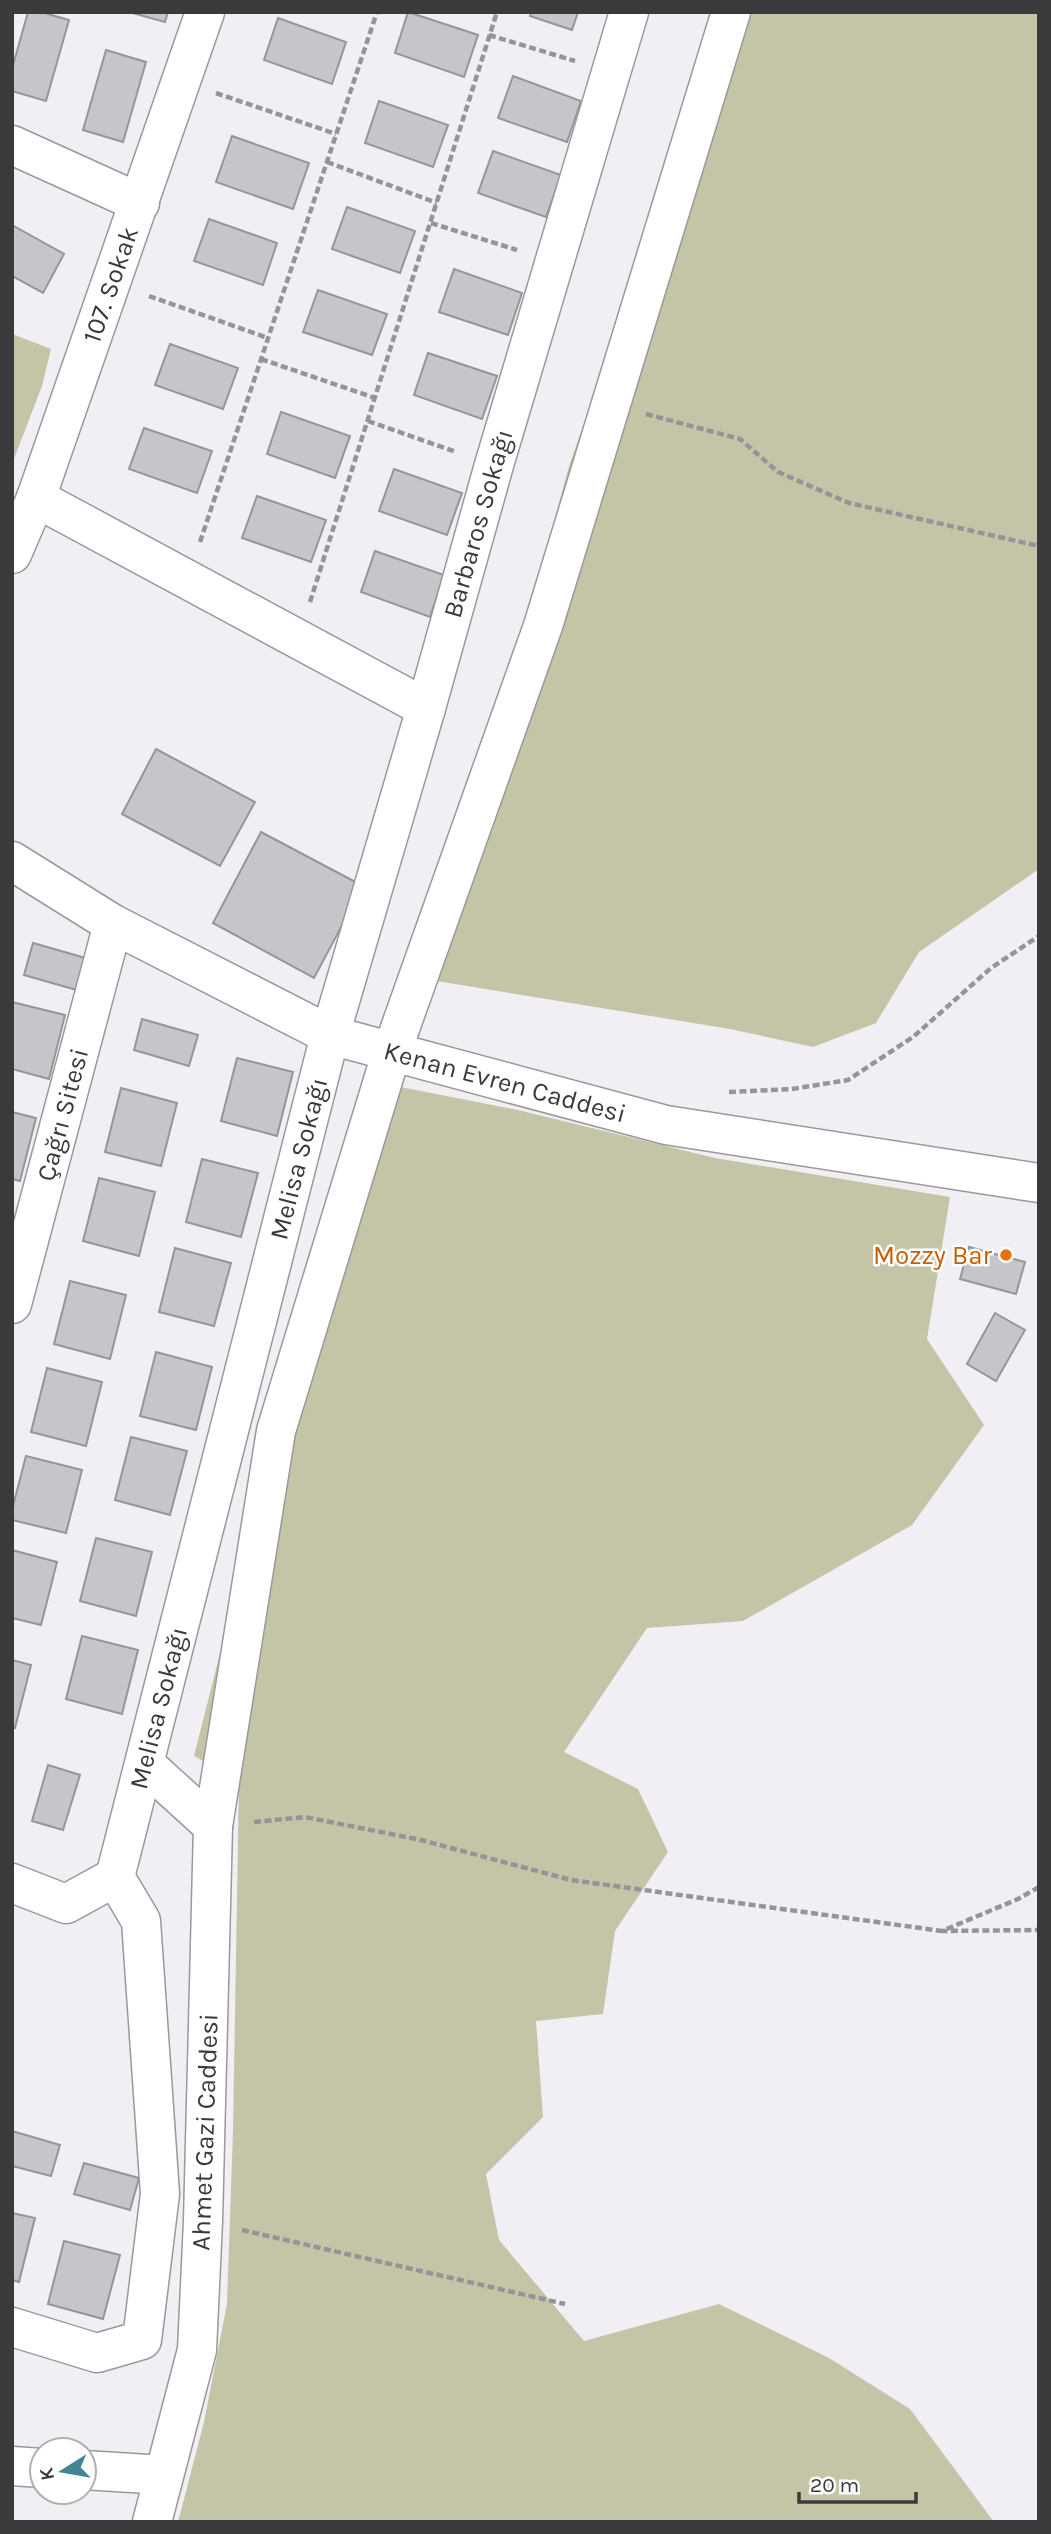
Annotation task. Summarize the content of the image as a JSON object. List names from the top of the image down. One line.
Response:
{"streets":{"street":["107. Sokak","Barbaros Sokağı","Kenan Evren Caddesi","Çağrı Sitesi","Melisa Sokağı","Ahmet Gazi Caddesi"]},"crossings":[["Barbaros Sokağı","Kenan Evren Caddesi"],["Barbaros Sokağı","Melisa Sokağı"],["Kenan Evren Caddesi","Çağrı Sitesi"],["Kenan Evren Caddesi","Melisa Sokağı"],["Kenan Evren Caddesi","Ahmet Gazi Caddesi"]],"places":["Mozzy Bar"],"scale_bar":"20 m","north":"left"}
